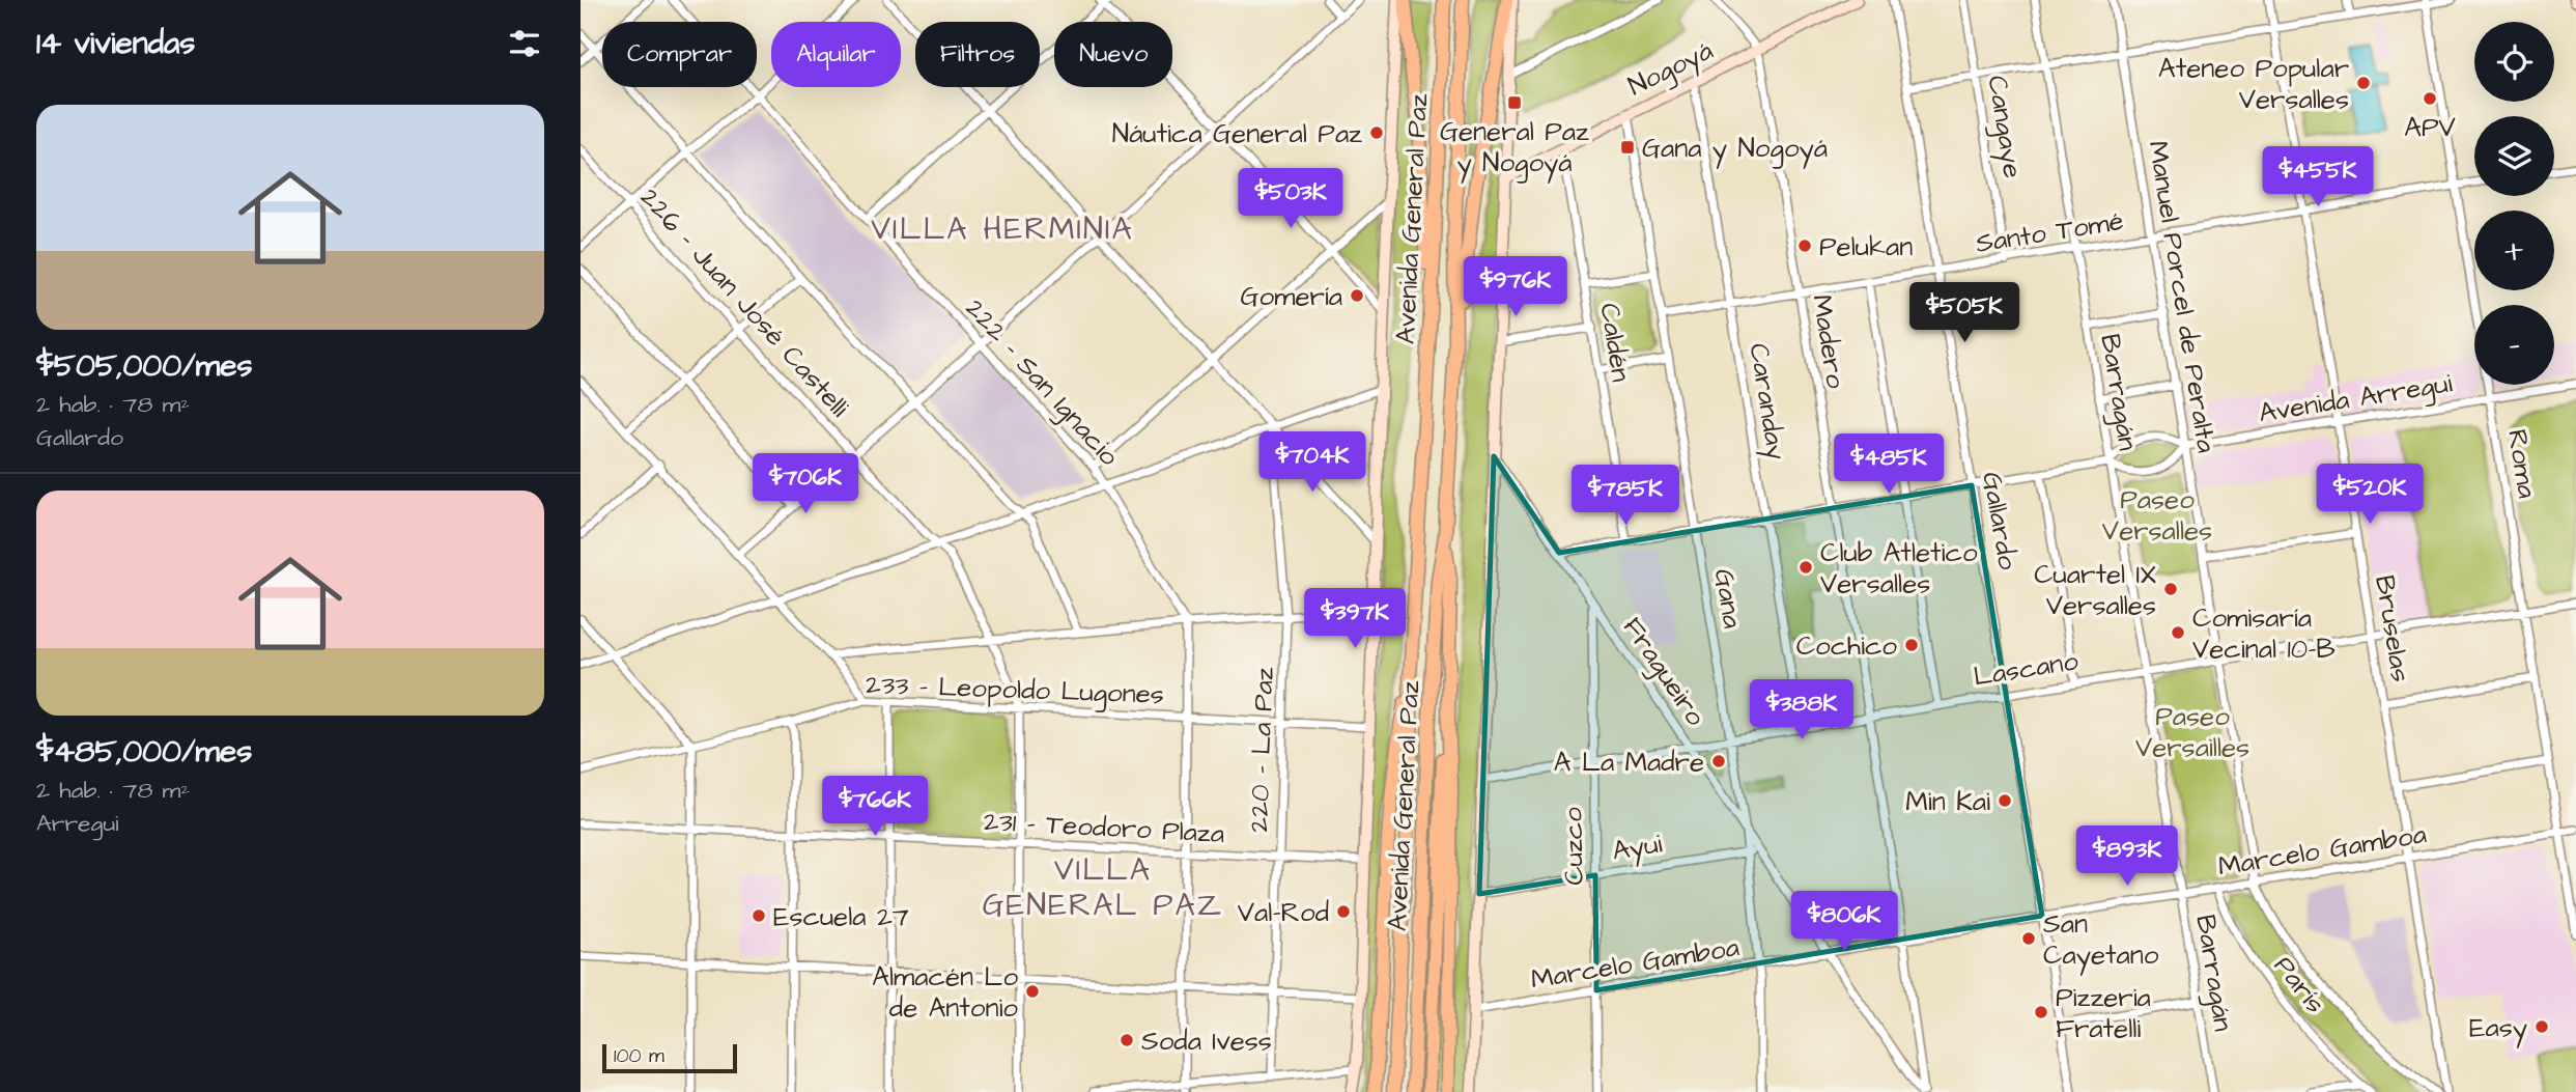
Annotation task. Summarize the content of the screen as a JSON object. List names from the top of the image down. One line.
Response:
{"streets":{"highway":["Avenida General Paz"],"street":["Nogoyá","Cangaye","Santo Tomé","Manuel Porcel de Peralta","226 - Juan José Castelli","Madero","Caldén","222 - San Ignacio","Barragán","Avenida Arregui","Caranday","Roma","Gallardo","Gana","Bruselas","Lascano","Fragueiro","233 - Leopoldo Lugones","220 - La Paz","231 - Teodoro Plaza","Cuzco","Ayui","Marcelo Gamboa","París"]},"crossings":[["Nogoyá","Madero"],["Nogoyá","Caldén"],["Nogoyá","Caranday"],["Nogoyá","Gana"],["Cangaye","Santo Tomé"],["Santo Tomé","Manuel Porcel de Peralta"],["Santo Tomé","Madero"],["Santo Tomé","Barragán"],["Santo Tomé","Caranday"],["Santo Tomé","Roma"],["Santo Tomé","Gallardo"],["Santo Tomé","Gana"],["Santo Tomé","Bruselas"],["Manuel Porcel de Peralta","Avenida Arregui"],["Manuel Porcel de Peralta","Lascano"],["Manuel Porcel de Peralta","Marcelo Gamboa"],["226 - Juan José Castelli","233 - Leopoldo Lugones"],["226 - Juan José Castelli","231 - Teodoro Plaza"],["Madero","Lascano"],["Madero","Fragueiro"],["Madero","Marcelo Gamboa"],["Barragán","Avenida Arregui"],["Barragán","Lascano"],["Barragán","Marcelo Gamboa"],["Avenida Arregui","Roma"],["Avenida Arregui","Bruselas"],["Caranday","Lascano"],["Roma","Lascano"],["Roma","Marcelo Gamboa"],["Gallardo","Lascano"],["Gallardo","Marcelo Gamboa"],["Gana","Lascano"],["Gana","Fragueiro"],["Gana","Ayui"],["Gana","Marcelo Gamboa"],["Bruselas","Lascano"],["Bruselas","Marcelo Gamboa"],["Lascano","Fragueiro"],["Lascano","Cuzco"],["Fragueiro","Cuzco"],["Fragueiro","Ayui"],["Fragueiro","Marcelo Gamboa"],["233 - Leopoldo Lugones","220 - La Paz"],["220 - La Paz","231 - Teodoro Plaza"],["Cuzco","Ayui"],["Cuzco","Marcelo Gamboa"],["Marcelo Gamboa","París"]],"districts":["VILLA HERMINIA","VILLA GENERAL PAZ"],"parks":["Paseo Versalles","Paseo Versailles"],"places":{"other":["Ateneo Popular Versalles","APV","Náutica General Paz","Pelukan","Gomería","Club Atletico Versalles","Cuartel IX Versalles","Comisaría Vecinal 10-B","Cochico","A La Madre","Min Kai","Val-Rod","Escuela 27","San Cayetano","Almacén Lo de Antonio","Pizzeria Fratelli","Easy","Soda Ivess"],"transit":["General Paz y Nogoyá","Gana y Nogoyá"]},"scale_bar":"100 m","page":{"heading":"14 viviendas","map_buttons":["+","−"],"chip":["Comprar","Alquilar","Filtros","Nuevo"],"list":[{"name":"$505,000/mes","note":"2 hab. · 78 m² · Gallardo"},{"name":"$485,000/mes","note":"2 hab. · 78 m² · Arregui"}],"price":["$455K","$503K","$976K","$505K","$704K","$485K","$706K","$520K","$785K","$397K","$388K","$766K","$893K","$806K"],"scale":"100 m"}}
